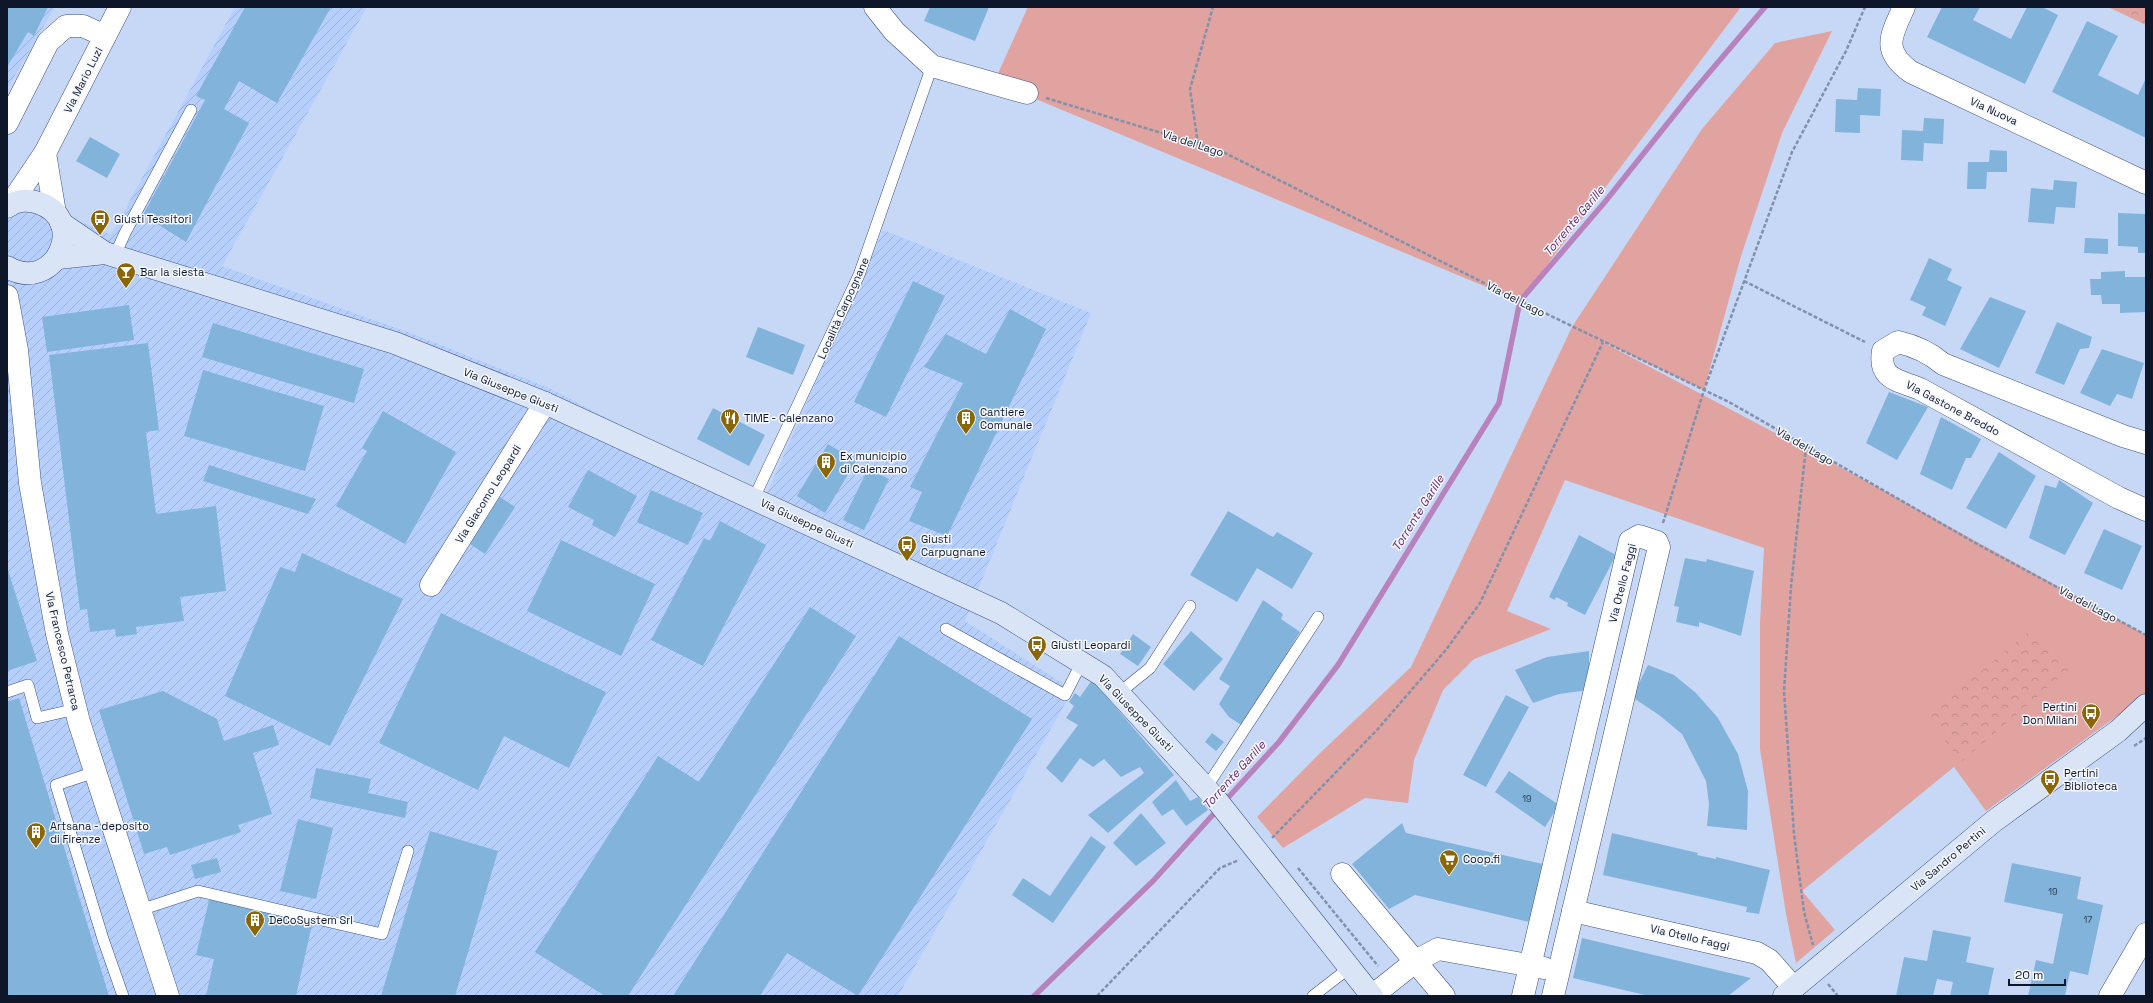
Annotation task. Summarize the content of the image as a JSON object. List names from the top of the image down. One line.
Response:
{"streets":{"street":["Via Mario Luzi","Via Nuova","Via Giuseppe Giusti","Via Gastone Breddo","Via Giacomo Leopardi","Via Otello Faggi","Via Francesco Petrarca","Via Sandro Pertini"],"lane":["Località Carpognane"],"path":["Via del Lago"]},"crossings":[["Via Mario Luzi","Via Giuseppe Giusti"],["Località Carpognane","Via Giuseppe Giusti"],["Via Giuseppe Giusti","Via Giacomo Leopardi"],["Via Otello Faggi","Via Sandro Pertini"]],"water":["Torrente Garille"],"places":{"bus stop":["Giusti Tessitori","Giusti Carpugnane","Giusti Leopardi","Pertini Don Milani","Pertini Biblioteca"],"bar":["Bar la siesta"],"restaurant":["TIME - Calenzano"],"building":["Cantiere Comunale","Ex municipio di Calenzano","Artsana - deposito di Firenze","DeCoSystem Srl"],"supermarket":["Coop.fi"]},"house_numbers":["19","19","17"],"scale_bar":"20 m"}
